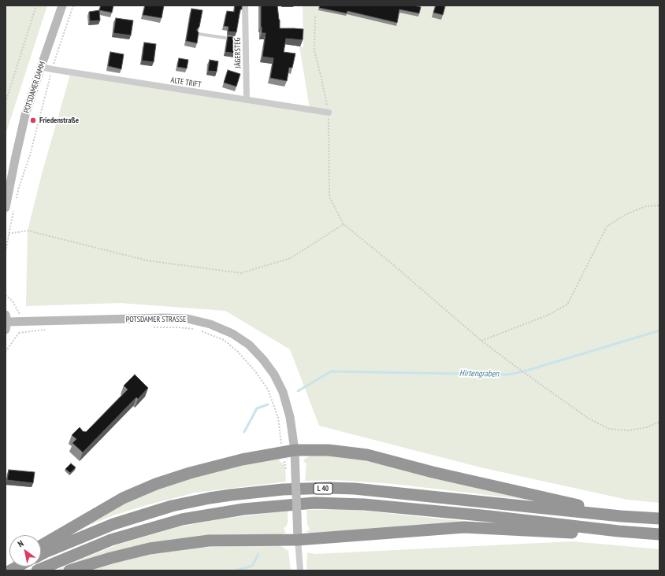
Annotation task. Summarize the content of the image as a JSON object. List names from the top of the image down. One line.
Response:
{"streets":{"highway":["L 40"],"street":["JÄGERSTEG","ALTE TRIFT","POTSDAMER DAMM","POTSDAMER STRASSE"]},"crossings":[["JÄGERSTEG","ALTE TRIFT"],["ALTE TRIFT","POTSDAMER DAMM"]],"water":["Hirtengraben"],"places":["Friedenstraße"],"north":"top left"}
